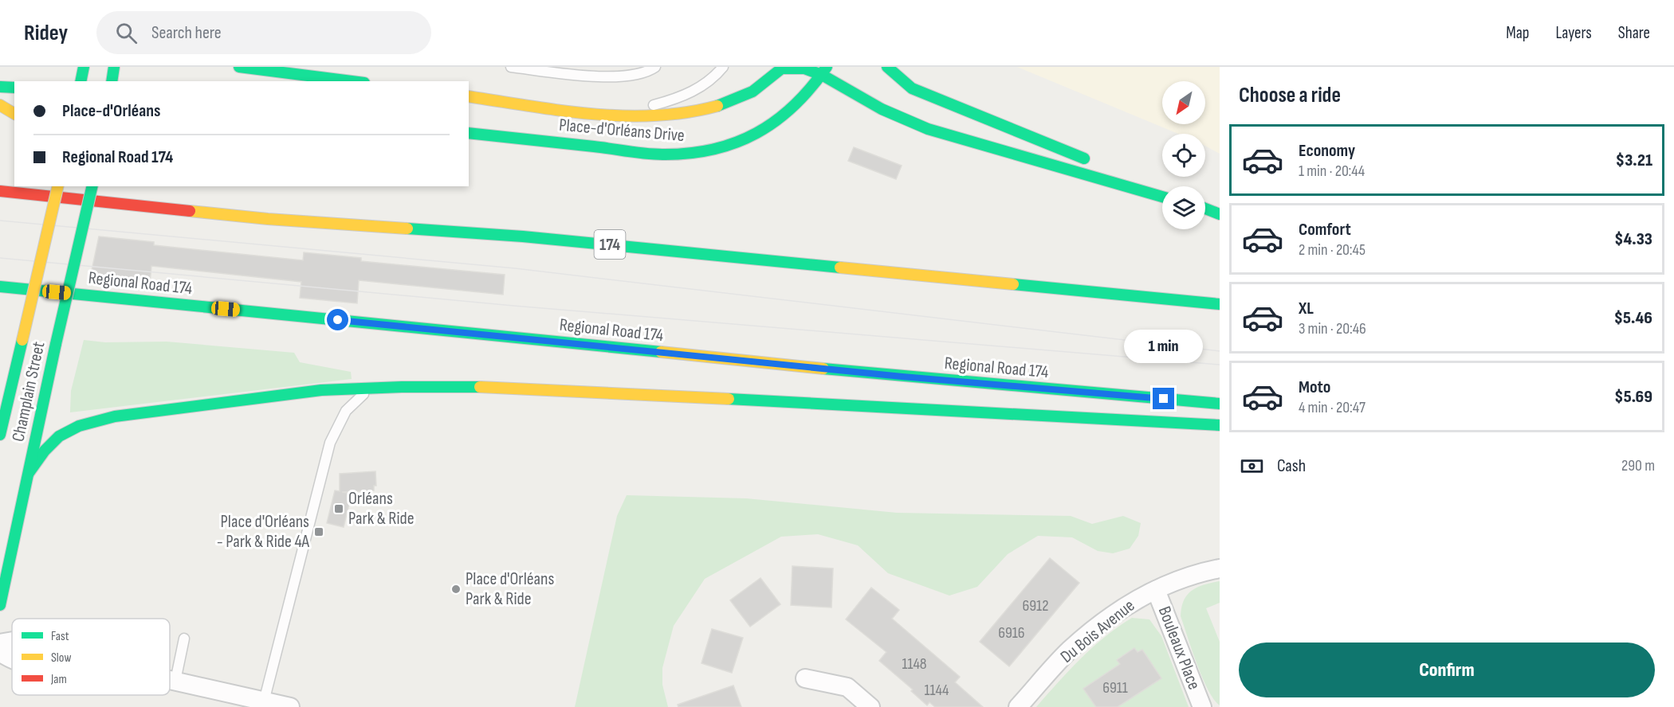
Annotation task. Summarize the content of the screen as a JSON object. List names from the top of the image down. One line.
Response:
{"streets":{"main road":["Place-d'Orléans Drive","174","Regional Road 174","Champlain Street"],"street":["Du Bois Avenue","Bouleaux Place"]},"crossings":[["Du Bois Avenue","Bouleaux Place"]],"places":{"transit":["Orléans Park & Ride","Place d'Orléans - Park & Ride 4A"],"other":["Place d'Orléans Park & Ride"]},"house_numbers":["6912","6916","1148","6911","1144"],"legend":["Fast","Slow","Jam"],"north":"bottom left","page":{"header":"Ridey","search":"Search here","nav":["Map","Layers","Share"],"heading":"Choose a ride","banner":["Place-d'Orléans","Regional Road 174"],"list":[{"name":"Economy","note":"1 min · 20:44","value":"$3.21"},{"name":"Comfort","note":"2 min · 20:45","value":"$4.33"},{"name":"XL","note":"3 min · 20:46","value":"$5.46"},{"name":"Moto","note":"4 min · 20:47","value":"$5.69"}],"bubble":"1 min","pay":["Cash","290 m"],"buttons":"Confirm"}}
